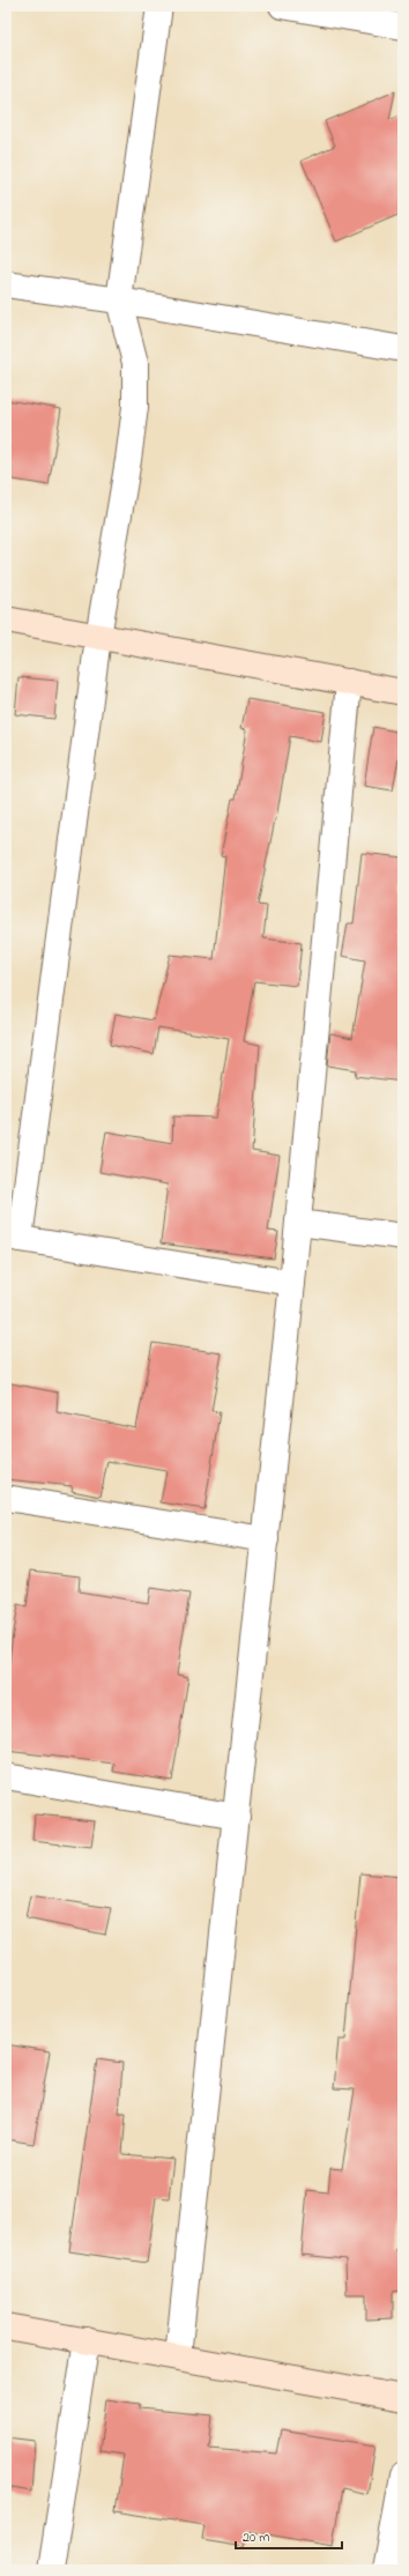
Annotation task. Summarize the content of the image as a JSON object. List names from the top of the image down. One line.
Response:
{"scale_bar":"20 m"}
